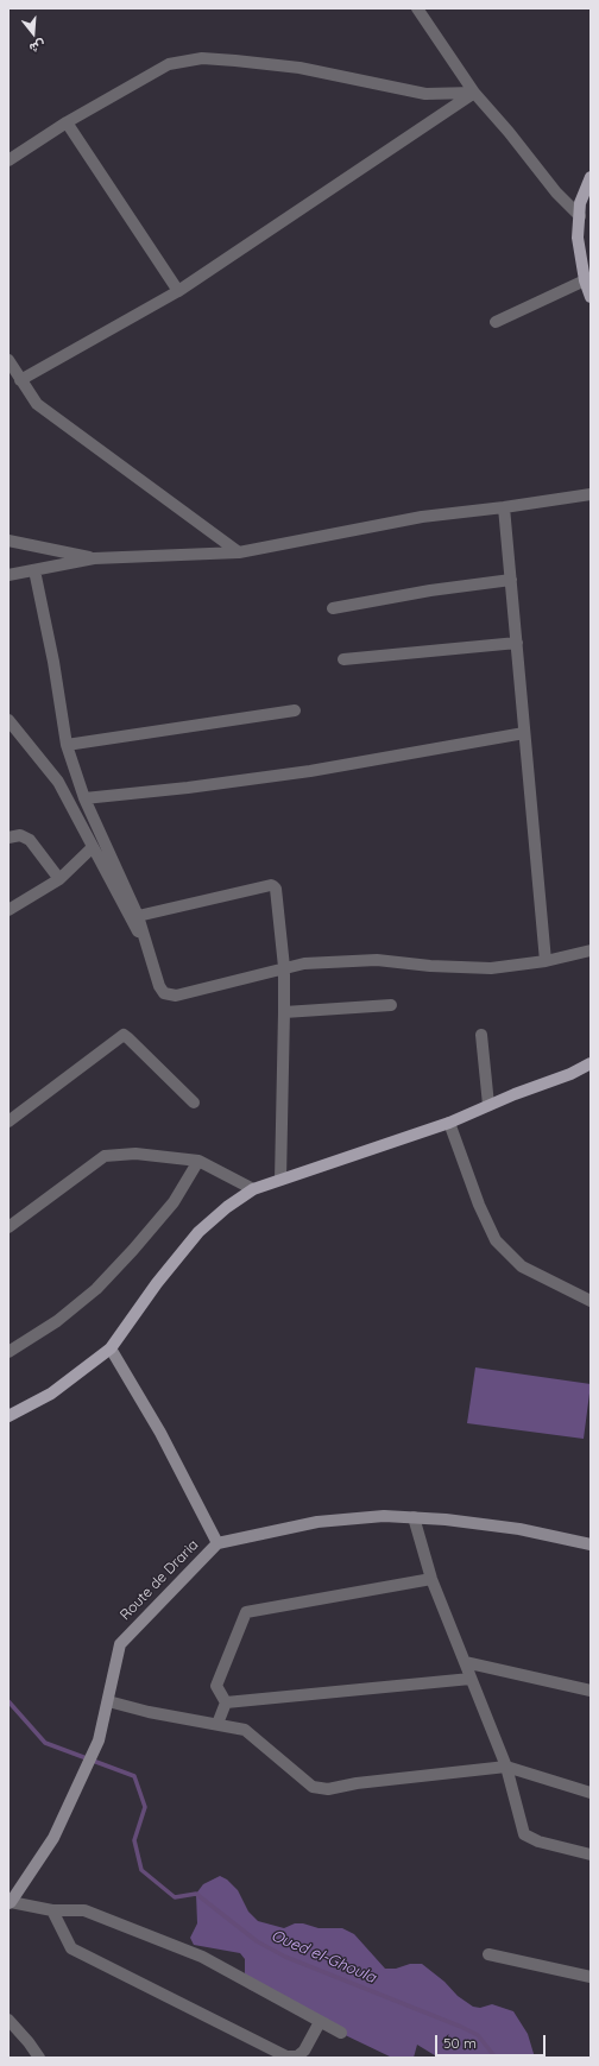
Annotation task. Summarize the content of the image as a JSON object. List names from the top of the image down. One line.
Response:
{"streets":{"main road":["Route de Draria"]},"water":["Oued el-Ghoula"],"scale_bar":"50 m","north":"bottom"}
